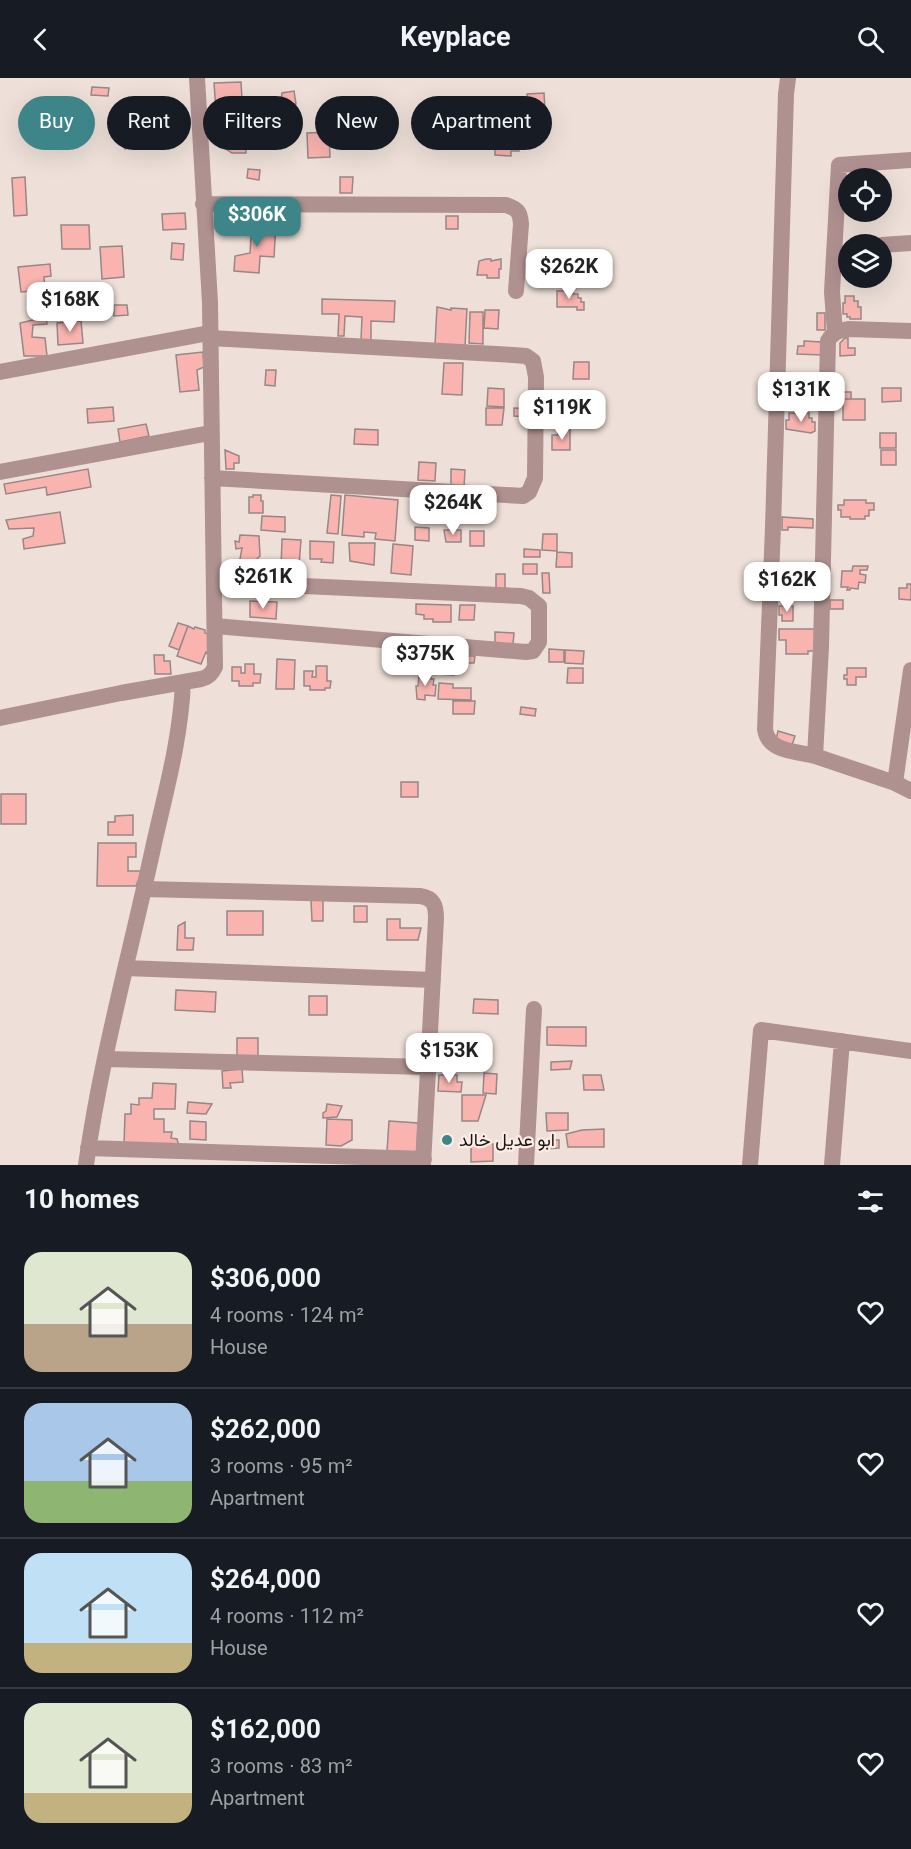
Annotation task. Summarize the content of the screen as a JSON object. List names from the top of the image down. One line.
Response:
{"places":["ابو عديل خالد"],"page":{"header":"Keyplace","chip":["Buy","Rent","Filters","New","Apartment"],"price":["$306K","$262K","$168K","$131K","$119K","$264K","$261K","$162K","$375K","$153K"],"heading":"10 homes","list":[{"name":"$306,000","note":"4 rooms · 124 m² · House"},{"name":"$262,000","note":"3 rooms · 95 m² · Apartment"},{"name":"$264,000","note":"4 rooms · 112 m² · House"},{"name":"$162,000","note":"3 rooms · 83 m² · Apartment"}]}}
